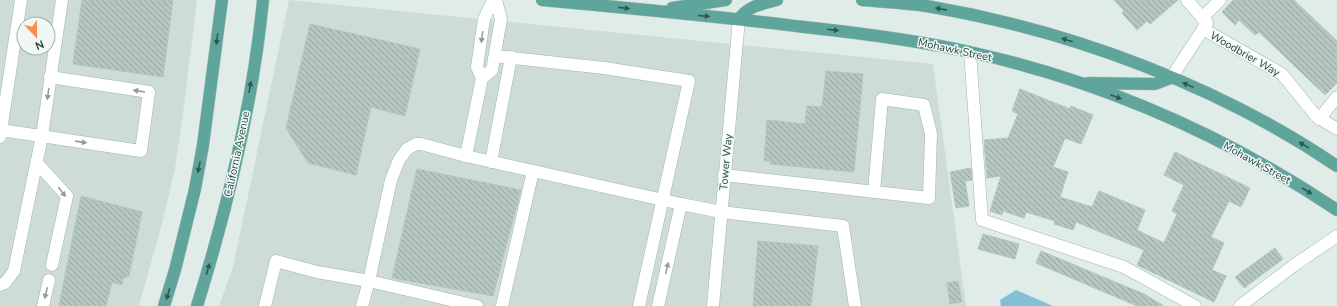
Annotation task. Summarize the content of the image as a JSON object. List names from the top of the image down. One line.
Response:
{"streets":{"main road":["Mohawk Street","California Avenue"],"street":["Woodbrier Way","Tower Way"]},"crossings":[["Mohawk Street","Tower Way"]],"north":"bottom"}
